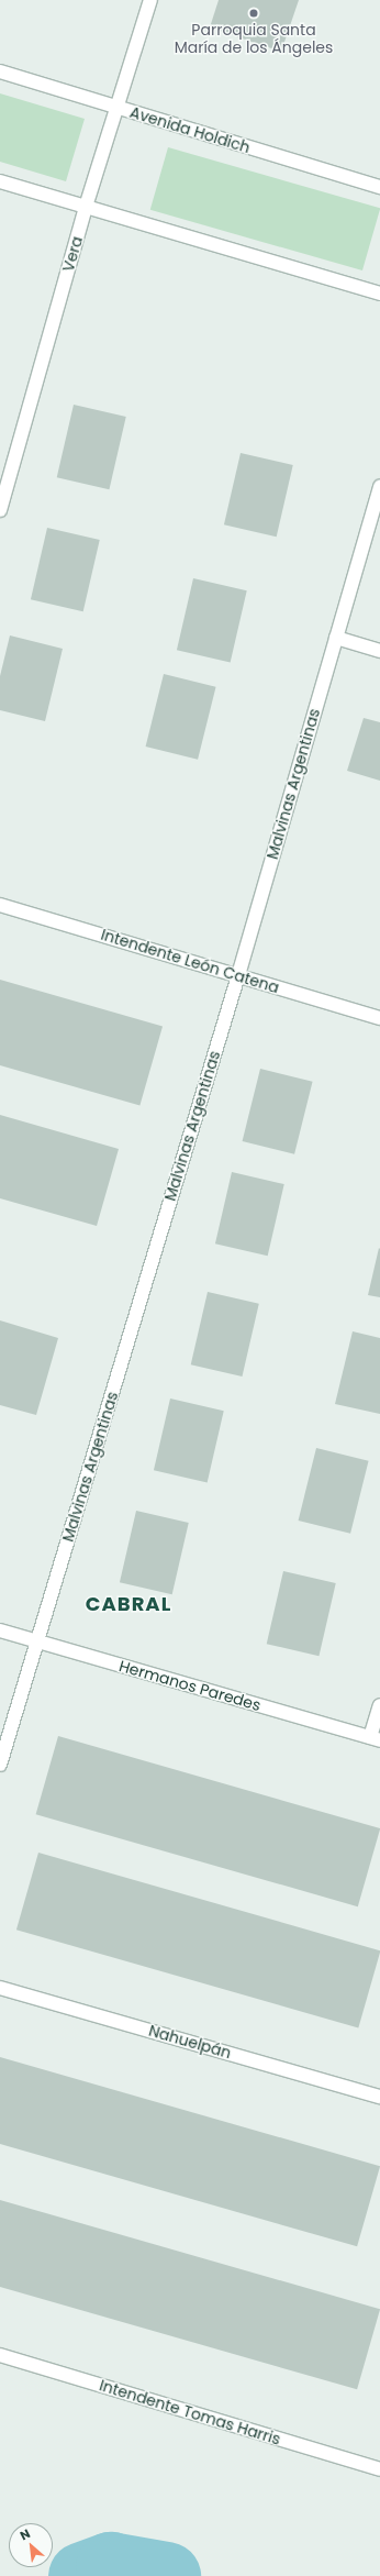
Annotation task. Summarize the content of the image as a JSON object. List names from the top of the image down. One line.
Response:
{"streets":{"street":["Avenida Holdich","Vera","Malvinas Argentinas","Intendente León Catena","Hermanos Paredes","Nahuelpán","Intendente Tomas Harris"]},"crossings":[["Avenida Holdich","Vera"],["Malvinas Argentinas","Intendente León Catena"],["Malvinas Argentinas","Hermanos Paredes"]],"districts":["CABRAL"],"places":["Parroquia Santa María de los Ángeles"],"north":"top left"}
